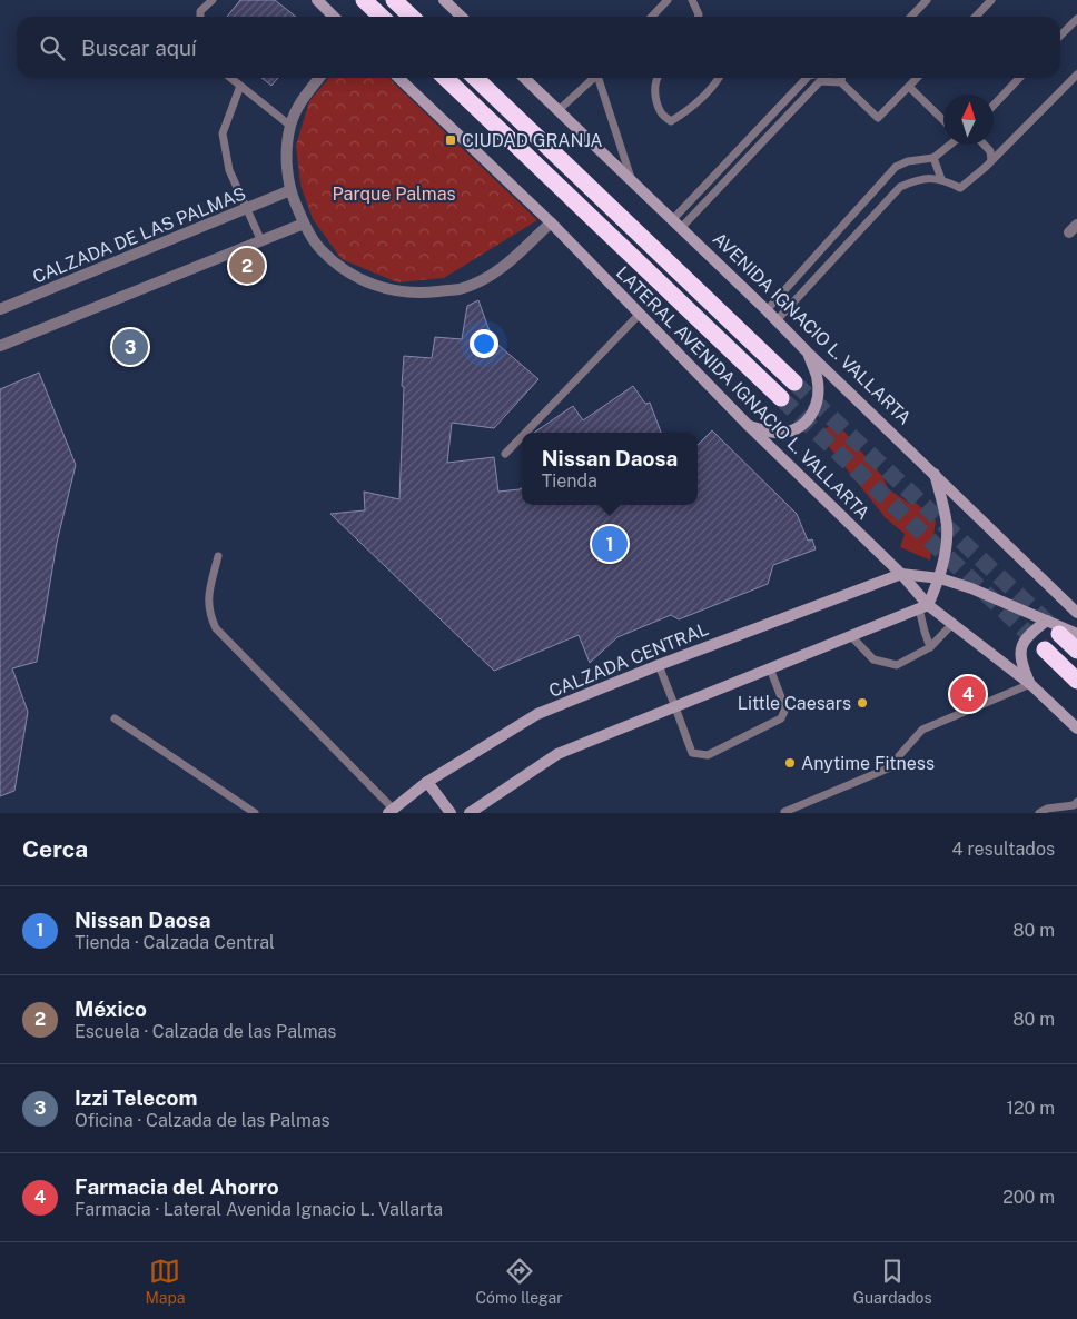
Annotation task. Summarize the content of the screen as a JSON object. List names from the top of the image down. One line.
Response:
{"streets":{"street":["CALZADA DE LAS PALMAS","AVENIDA IGNACIO L. VALLARTA","LATERAL AVENIDA IGNACIO L. VALLARTA","CALZADA CENTRAL"]},"crossings":[["LATERAL AVENIDA IGNACIO L. VALLARTA","CALZADA CENTRAL"]],"parks":["Parque Palmas"],"places":{"transit":["CIUDAD GRANJA"],"other":["Little Caesars","Anytime Fitness"]},"north":"top","page":{"search":"Buscar aquí","pins":["2","3","1","4"],"popup":["Nissan Daosa","Tienda"],"heading":["Cerca","4 resultados"],"list":[{"mark":"1","name":"Nissan Daosa","note":"Tienda · Calzada Central","value":"80 m"},{"mark":"2","name":"México","note":"Escuela · Calzada de las Palmas","value":"80 m"},{"mark":"3","name":"Izzi Telecom","note":"Oficina · Calzada de las Palmas","value":"120 m"},{"mark":"4","name":"Farmacia del Ahorro","note":"Farmacia · Lateral Avenida Ignacio L. Vallarta","value":"200 m"}],"nav":["Mapa","Cómo llegar","Guardados"]}}
